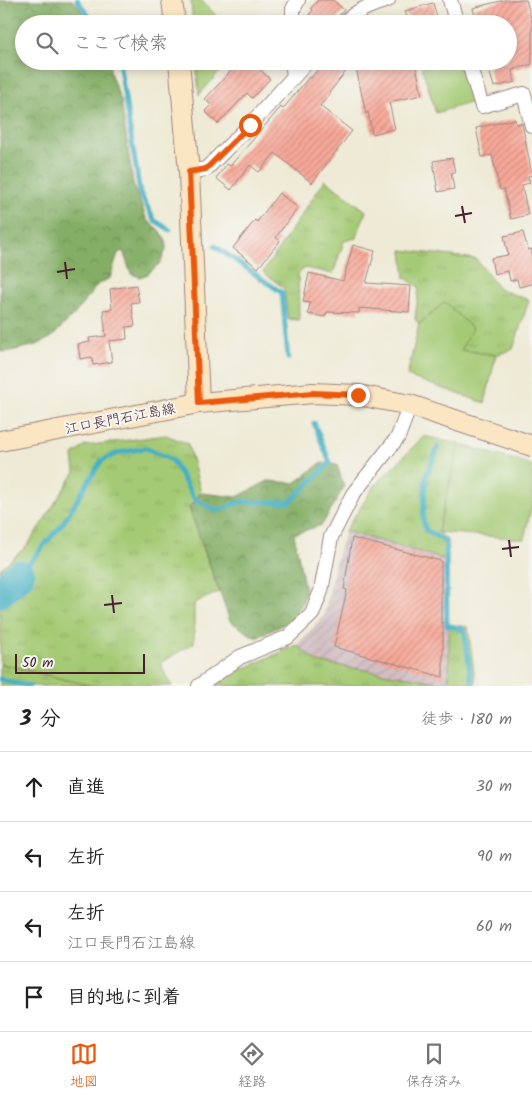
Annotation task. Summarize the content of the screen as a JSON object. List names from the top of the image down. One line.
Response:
{"streets":{"main road":["江口長門石江島線"]},"scale_bar":"50 m","page":{"search":"ここで検索","scale":"50 m","heading":["3 分","徒歩 · 180 m"],"list":[["直進","30 m"],["左折","90 m"],["左折","江口長門石江島線","60 m"],"目的地に到着"],"nav":["地図","経路","保存済み"]}}
